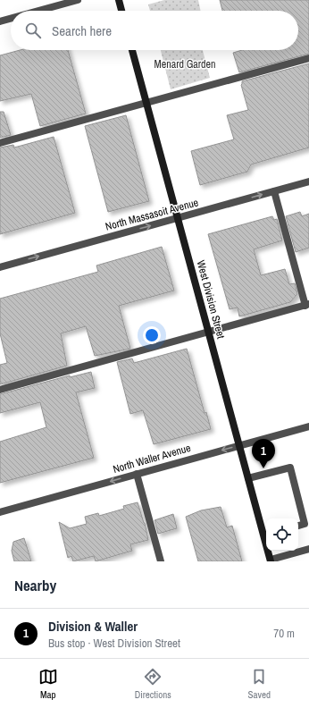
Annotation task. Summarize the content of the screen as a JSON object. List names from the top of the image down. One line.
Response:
{"streets":{"main road":["West Division Street"],"street":["North Massasoit Avenue","North Waller Avenue"]},"crossings":[["North Massasoit Avenue","West Division Street"],["West Division Street","North Waller Avenue"]],"one_way":["North Massasoit Avenue","North Waller Avenue"],"parks":["Menard Garden"],"page":{"search":"Search here","pins":"1","heading":"Nearby","list":[{"mark":"1","name":"Division & Waller","note":"Bus stop · West Division Street","value":"70 m"}],"nav":["Map","Directions","Saved"]}}
